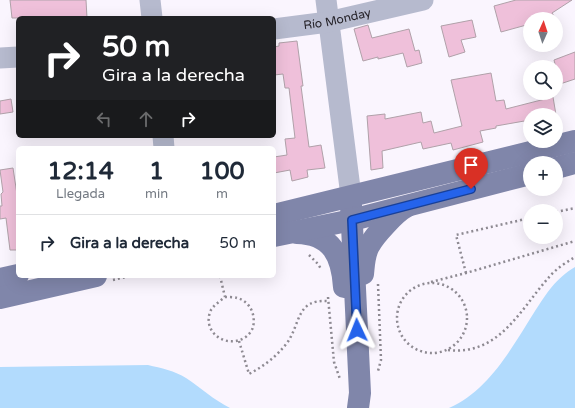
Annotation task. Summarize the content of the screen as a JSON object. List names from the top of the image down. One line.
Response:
{"streets":{"street":["Río Monday"]},"north":"top","page":{"map_buttons":["+","−"],"turn":["50 m","Gira a la derecha"],"eta":["12:14","Llegada","1","min","100","m"],"list":[{"name":"Gira a la derecha","value":"50 m"}]}}
